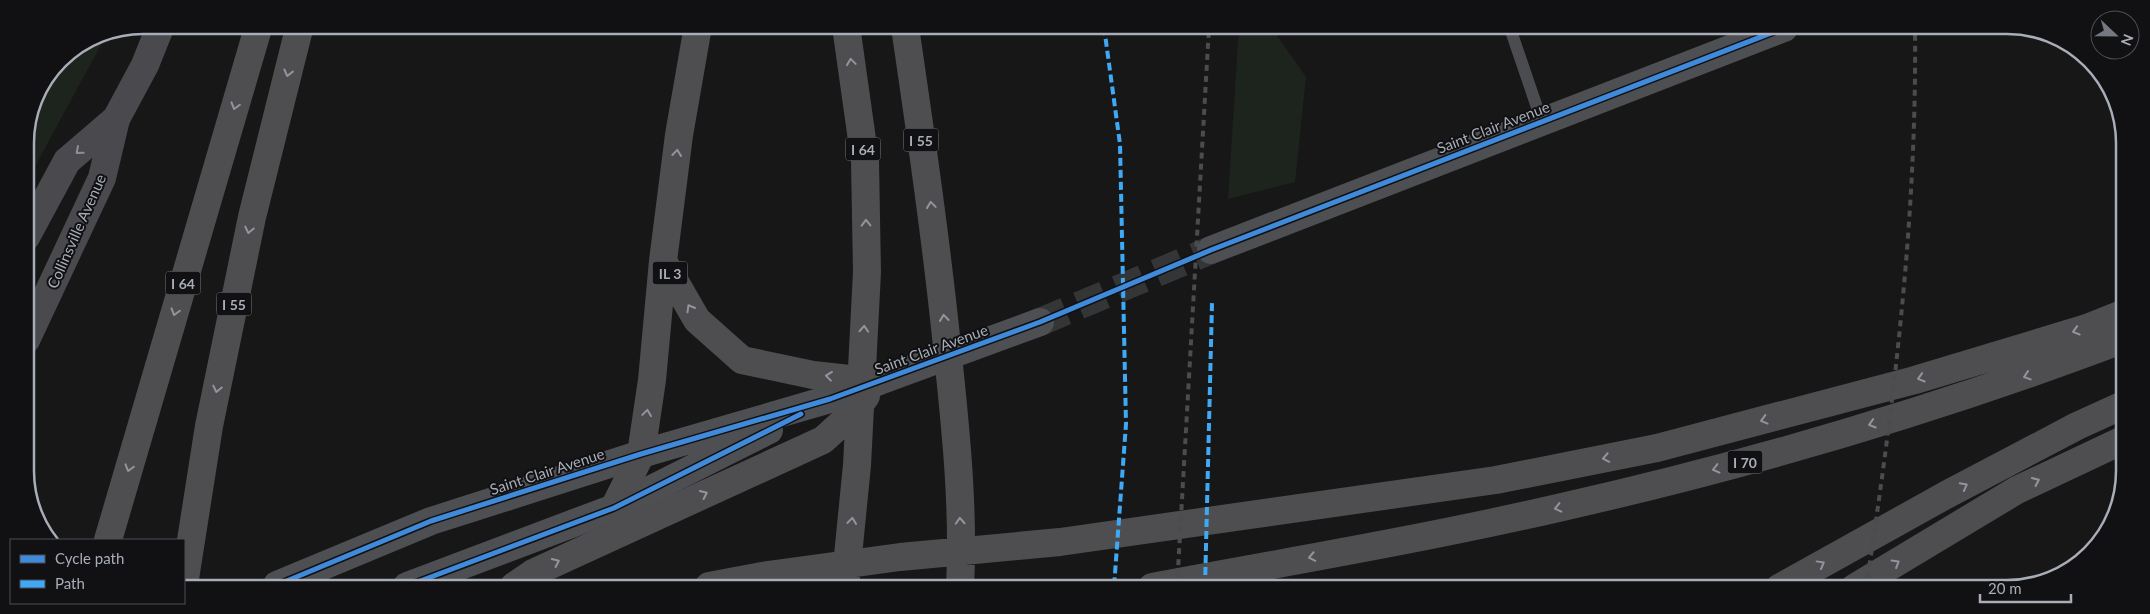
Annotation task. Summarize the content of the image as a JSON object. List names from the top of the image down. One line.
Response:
{"streets":{"highway":["I 55","I 64","IL 3","I 70"],"main road":["Saint Clair Avenue","Collinsville Avenue"]},"crossings":[["Saint Clair Avenue","IL 3"]],"legend":["Cycle path","Path"],"scale_bar":"20 m","north":"right"}
